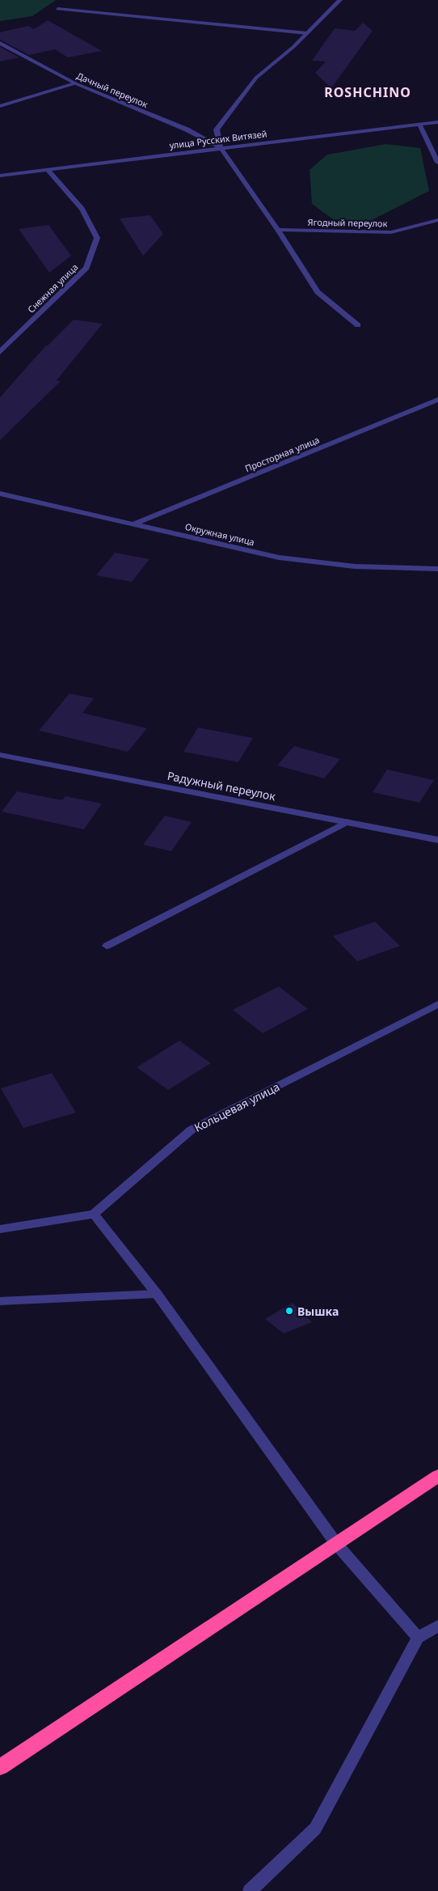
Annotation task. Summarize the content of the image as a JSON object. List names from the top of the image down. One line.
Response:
{"streets":{"street":["Дачный переулок","улица Русских Витязей","Ягодный переулок","Снежная улица","Просторная улица","Окружная улица","Радужный переулок","Кольцевая улица"]},"crossings":[["Дачный переулок","улица Русских Витязей"],["улица Русских Витязей","Снежная улица"],["Просторная улица","Окружная улица"]],"districts":["ROSHCHINO"],"places":["Вышка"]}
